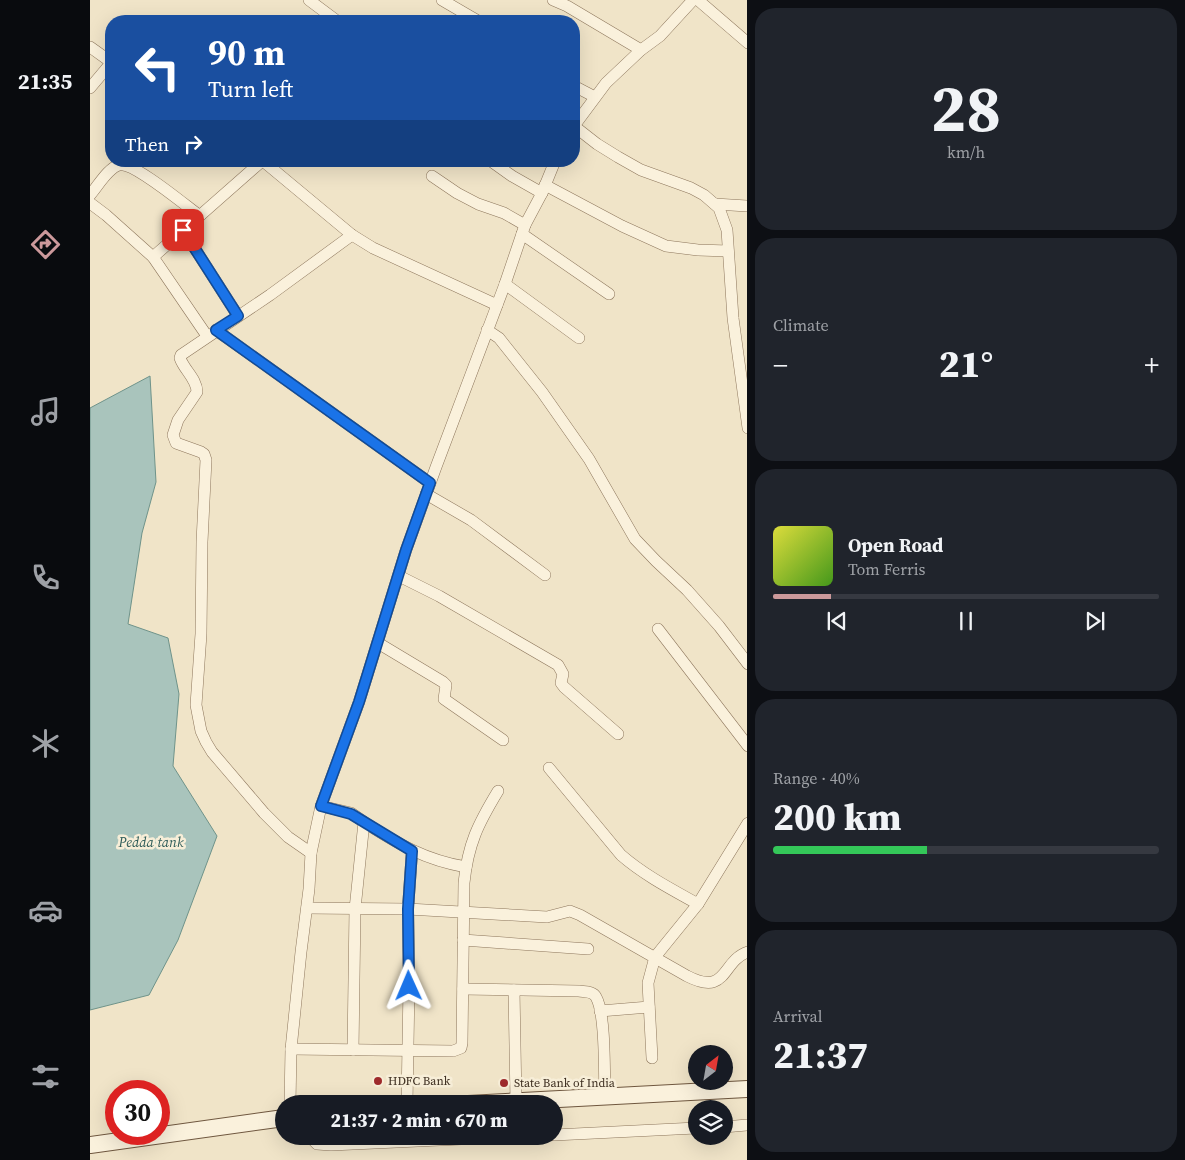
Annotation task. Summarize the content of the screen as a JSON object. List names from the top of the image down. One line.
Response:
{"water":["Pedda tank"],"places":["HDFC Bank","State Bank of India"],"north":"top right","page":{"tabs":"21:35","tile":[["28","km/h"],"Climate",["Range · 40%","200 km"],["Arrival","21:37"]],"turn":["90 m","Turn left"],"then":"Then","heat":["−","21°","+"],"song":["Open Road","Tom Ferris"],"limit":"30","trip":"21:37 · 2 min · 670 m"}}
